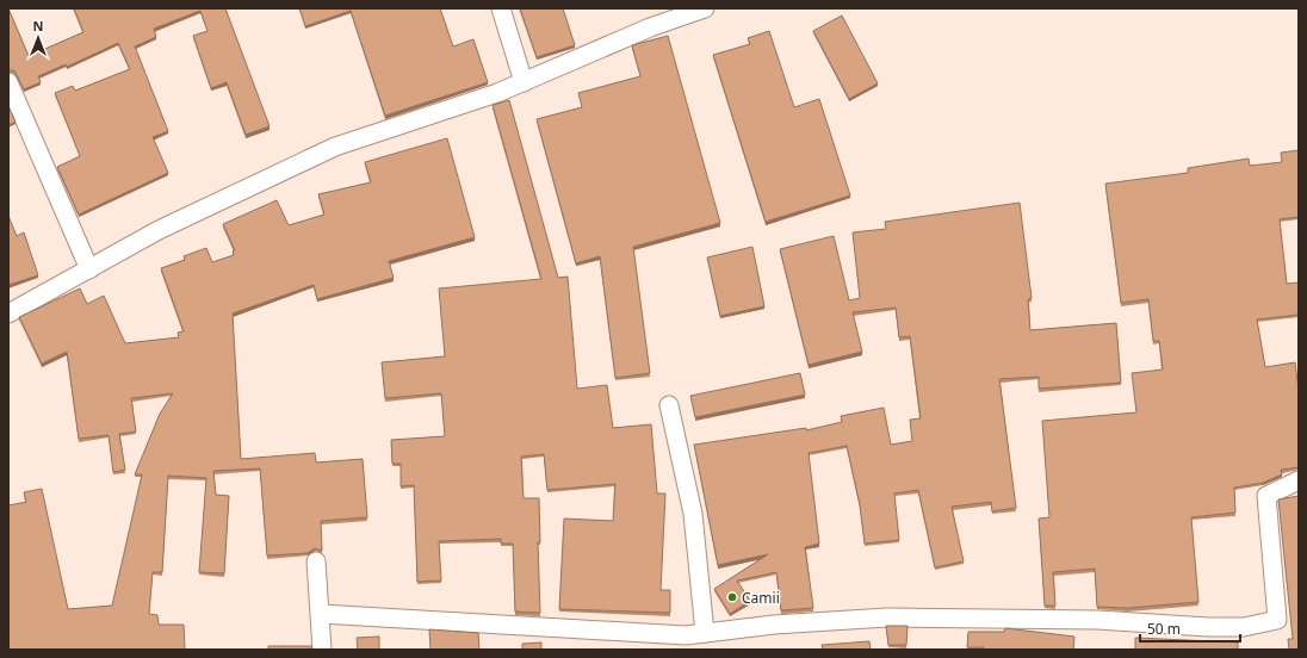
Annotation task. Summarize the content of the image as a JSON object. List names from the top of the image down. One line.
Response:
{"places":["Camii"],"scale_bar":"50 m","north":"top"}
